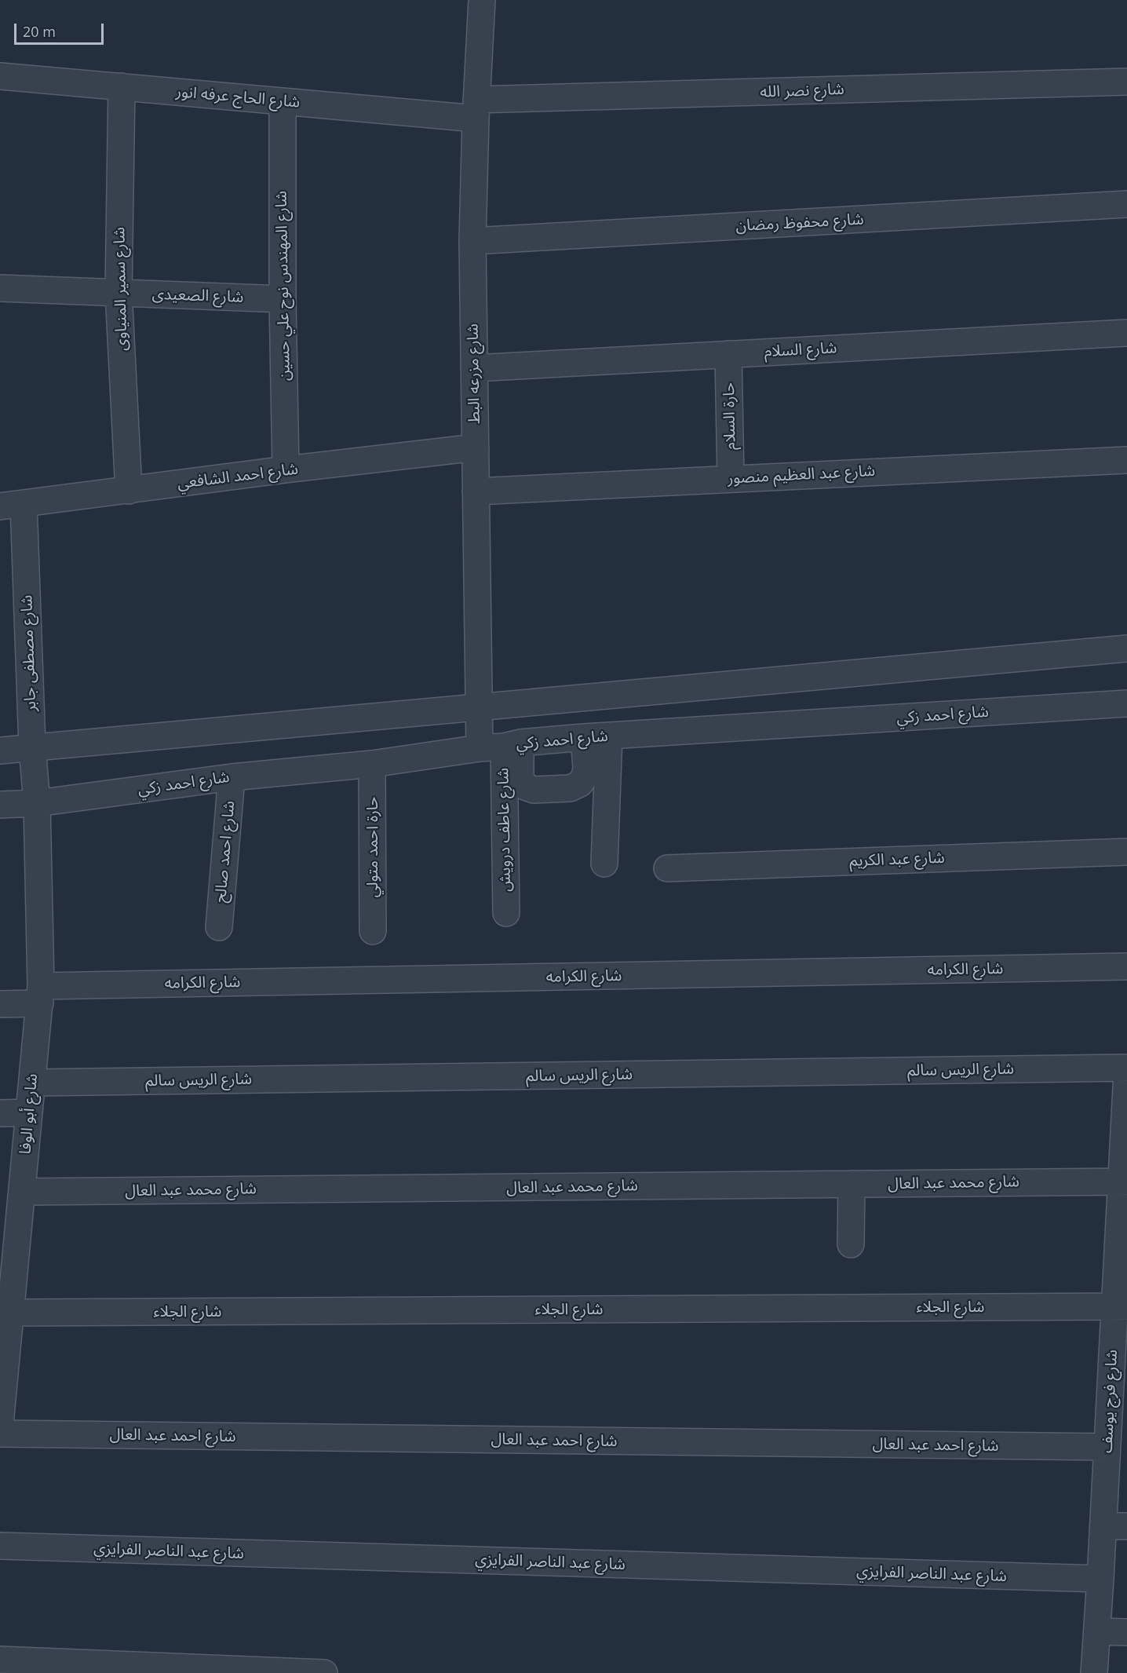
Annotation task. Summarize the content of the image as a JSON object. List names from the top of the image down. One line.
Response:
{"streets":{"street":["شارع نصر الله","شارع الحاج عرفه انور","شارع محفوظ رمضان","شارع المهندس نوح علي حسين","شارع سمير المنياوى","شارع الصعيدى","شارع السلام","شارع مزرعه البط","حارة السلام","شارع عبد العظيم منصور","شارع احمد الشافعي","شارع مصطفى جابر","شارع احمد زكي","شارع عاطف درويش","حارة احمد متولي","شارع احمد صالح","شارع عبد الكريم","شارع الكرامه","شارع الريس سالم","شارع أبو الوفا","شارع محمد عبد العال","شارع الجلاء","شارع فرج يوسف","شارع احمد عبد العال","شارع عبد الناصر الفرايزي"]},"crossings":[["شارع نصر الله","شارع الحاج عرفه انور"],["شارع نصر الله","شارع مزرعه البط"],["شارع الحاج عرفه انور","شارع المهندس نوح علي حسين"],["شارع الحاج عرفه انور","شارع سمير المنياوى"],["شارع الحاج عرفه انور","شارع مزرعه البط"],["شارع محفوظ رمضان","شارع مزرعه البط"],["شارع المهندس نوح علي حسين","شارع الصعيدى"],["شارع المهندس نوح علي حسين","شارع احمد الشافعي"],["شارع سمير المنياوى","شارع الصعيدى"],["شارع سمير المنياوى","شارع احمد الشافعي"],["شارع السلام","شارع مزرعه البط"],["شارع السلام","حارة السلام"],["شارع مزرعه البط","شارع عبد العظيم منصور"],["شارع مزرعه البط","شارع احمد الشافعي"],["شارع مزرعه البط","شارع احمد زكي"],["شارع مزرعه البط","شارع عاطف درويش"],["حارة السلام","شارع عبد العظيم منصور"],["شارع احمد الشافعي","شارع مصطفى جابر"],["شارع مصطفى جابر","شارع احمد زكي"],["شارع مصطفى جابر","شارع أبو الوفا"],["شارع احمد زكي","شارع عاطف درويش"],["شارع احمد زكي","حارة احمد متولي"],["شارع احمد زكي","شارع احمد صالح"],["شارع احمد زكي","شارع أبو الوفا"],["شارع الكرامه","شارع أبو الوفا"],["شارع الريس سالم","شارع أبو الوفا"],["شارع أبو الوفا","شارع محمد عبد العال"],["شارع أبو الوفا","شارع الجلاء"],["شارع محمد عبد العال","شارع فرج يوسف"],["شارع الجلاء","شارع فرج يوسف"],["شارع فرج يوسف","شارع احمد عبد العال"],["شارع فرج يوسف","شارع عبد الناصر الفرايزي"]],"scale_bar":"20 m"}
